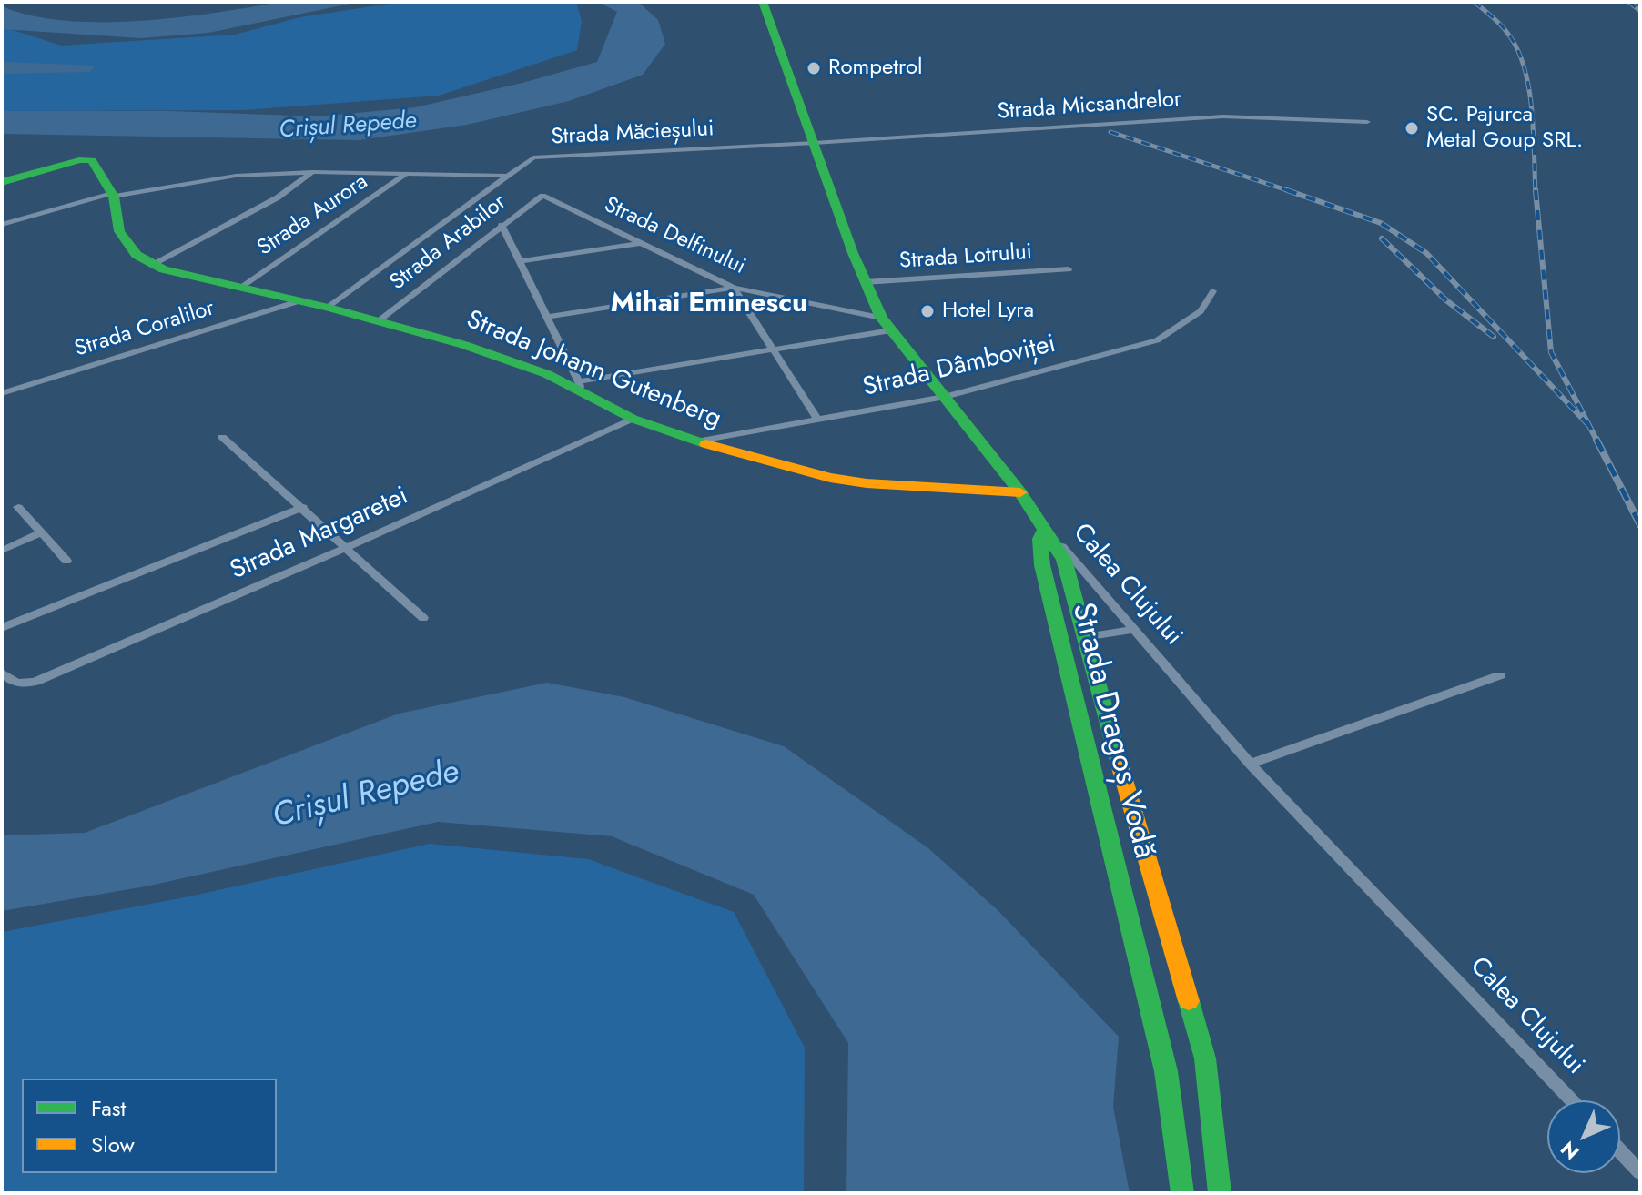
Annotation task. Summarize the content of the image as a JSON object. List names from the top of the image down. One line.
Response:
{"streets":{"main road":["Strada Johann Gutenberg","Calea Clujului","Strada Dragoș Vodă"],"street":["Strada Micsandrelor","Strada Măcieșului","Strada Aurora","Strada Delfinului","Strada Arabilor","Strada Lotrului","Strada Coralilor","Strada Dâmboviței","Strada Margaretei"]},"crossings":[["Strada Micsandrelor","Strada Măcieșului"],["Strada Micsandrelor","Calea Clujului"],["Strada Măcieșului","Strada Johann Gutenberg"],["Strada Măcieșului","Calea Clujului"],["Strada Aurora","Strada Johann Gutenberg"],["Strada Delfinului","Strada Arabilor"],["Strada Delfinului","Calea Clujului"],["Strada Arabilor","Strada Johann Gutenberg"],["Strada Lotrului","Calea Clujului"],["Strada Coralilor","Strada Johann Gutenberg"],["Strada Dâmboviței","Strada Johann Gutenberg"],["Strada Dâmboviței","Calea Clujului"],["Strada Johann Gutenberg","Strada Margaretei"],["Strada Johann Gutenberg","Calea Clujului"],["Calea Clujului","Strada Dragoș Vodă"]],"districts":["Mihai Eminescu"],"water":["Crișul Repede"],"places":["Rompetrol","SC. Pajurca Metal Goup SRL.","Hotel Lyra"],"legend":["Fast","Slow"],"north":"bottom left"}
